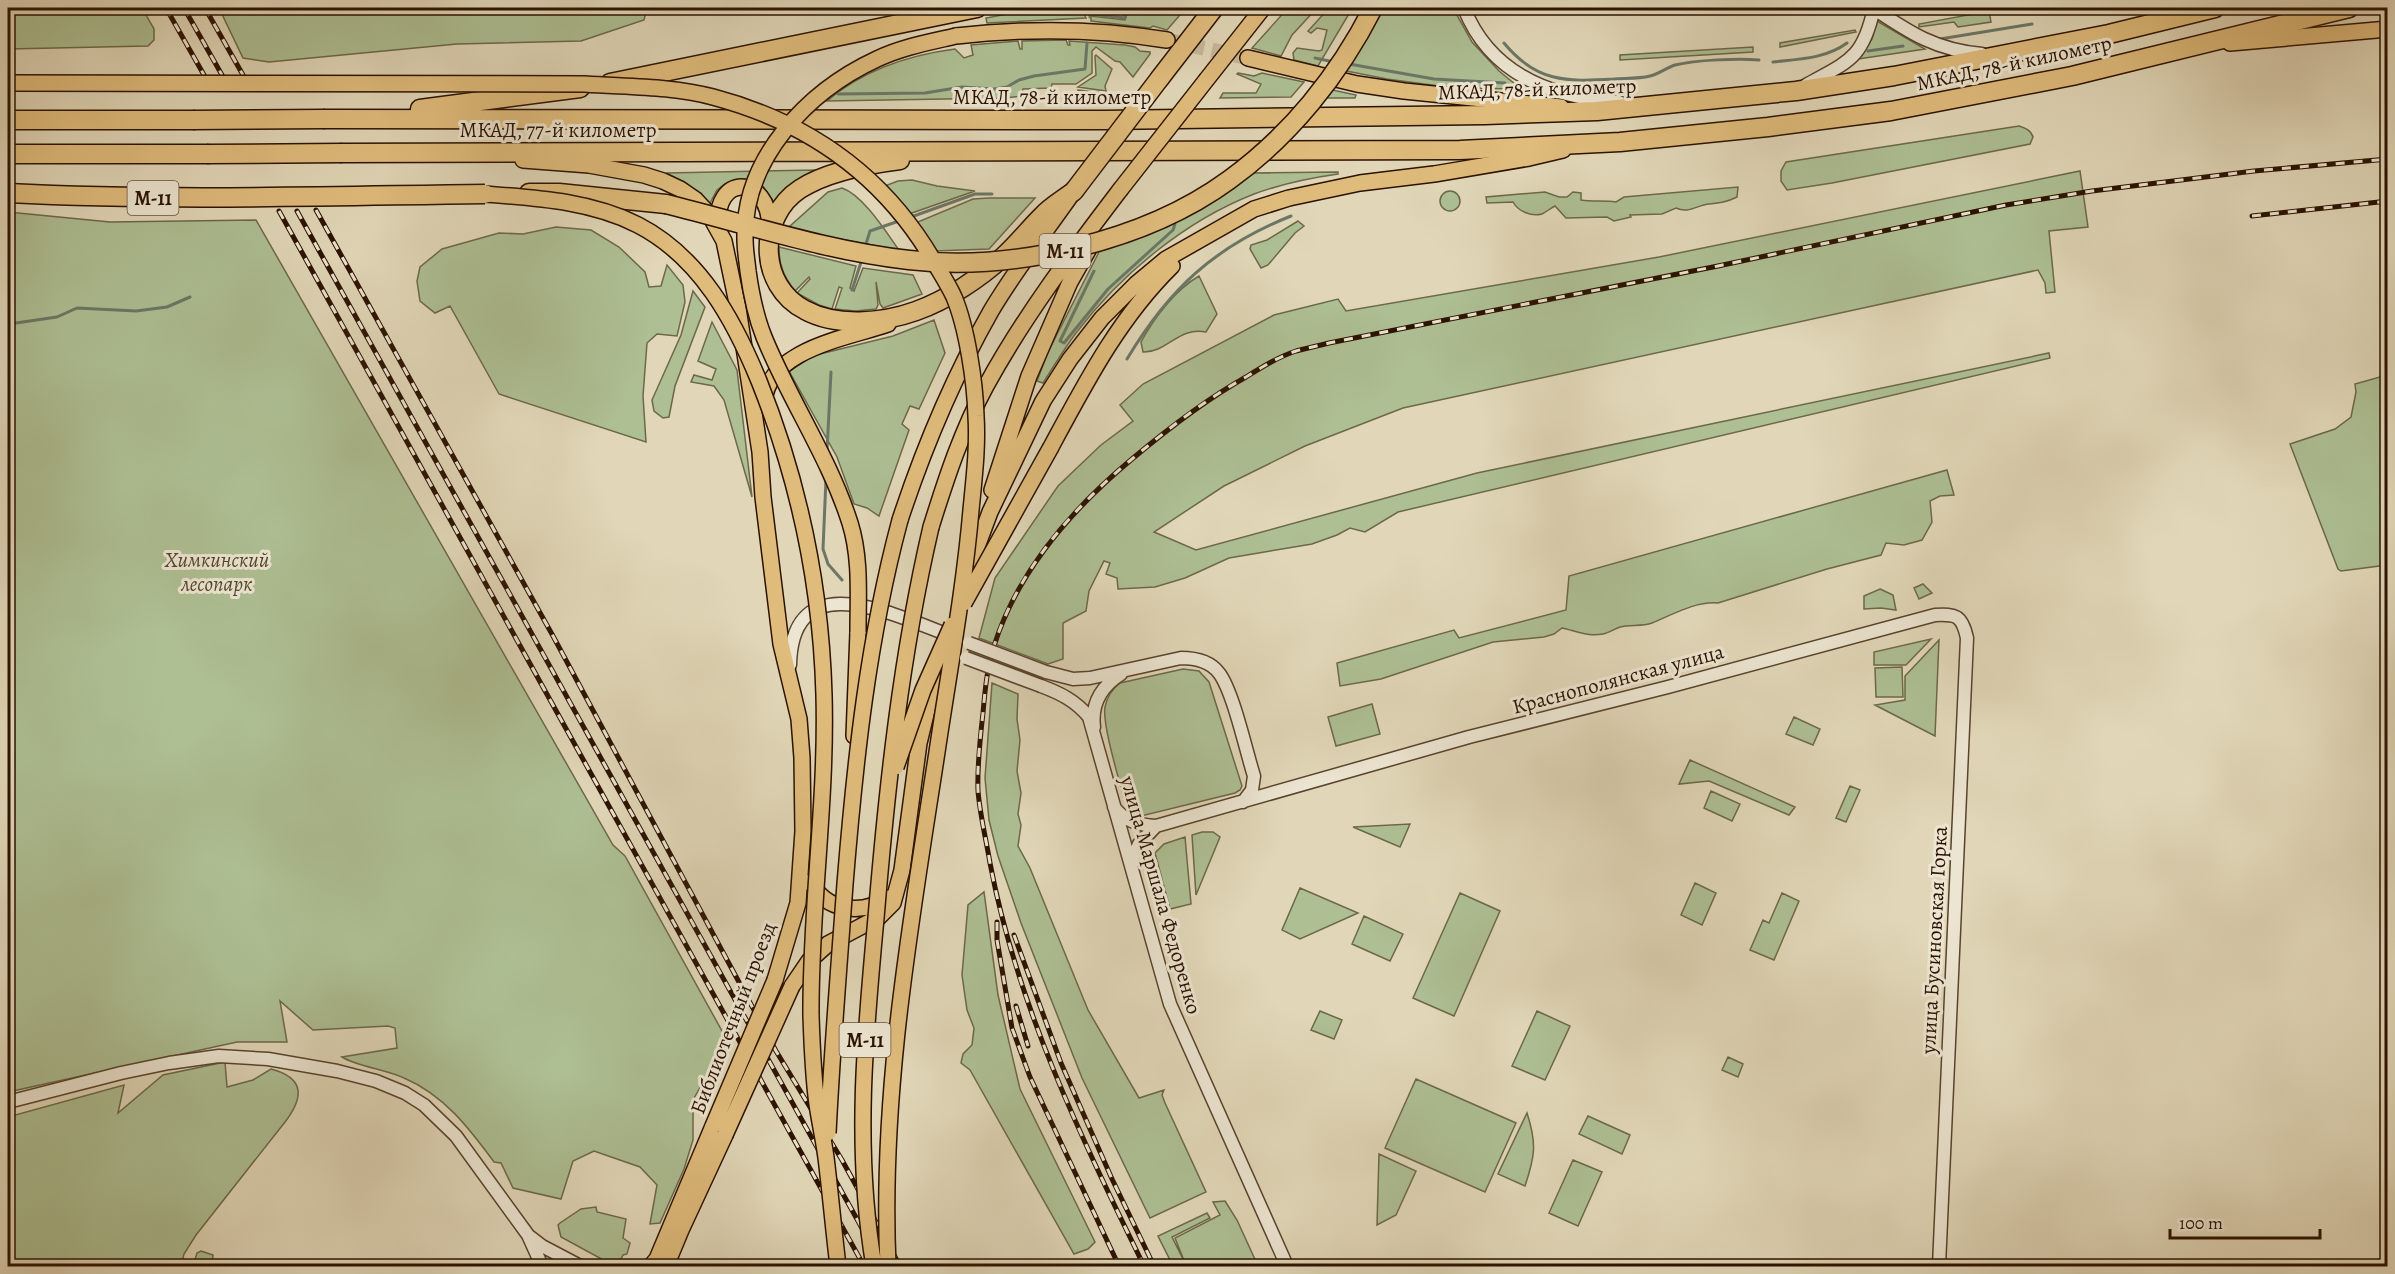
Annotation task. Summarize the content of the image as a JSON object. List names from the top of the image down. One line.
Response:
{"streets":{"highway":["МКАД, 78-й километр","МКАД, 77-й километр","М-11"],"main road":["Библиотечный проезд"],"street":["Краснополянская улица","улица Маршала Федоренко","улица Бусиновская Горка"]},"crossings":[["МКАД, 78-й километр","МКАД, 77-й километр"],["Краснополянская улица","улица Маршала Федоренко"],["Краснополянская улица","улица Бусиновская Горка"],["улица Маршала Федоренко","Библиотечный проезд"]],"parks":["Химкинский лесопарк"],"scale_bar":"100 m"}
